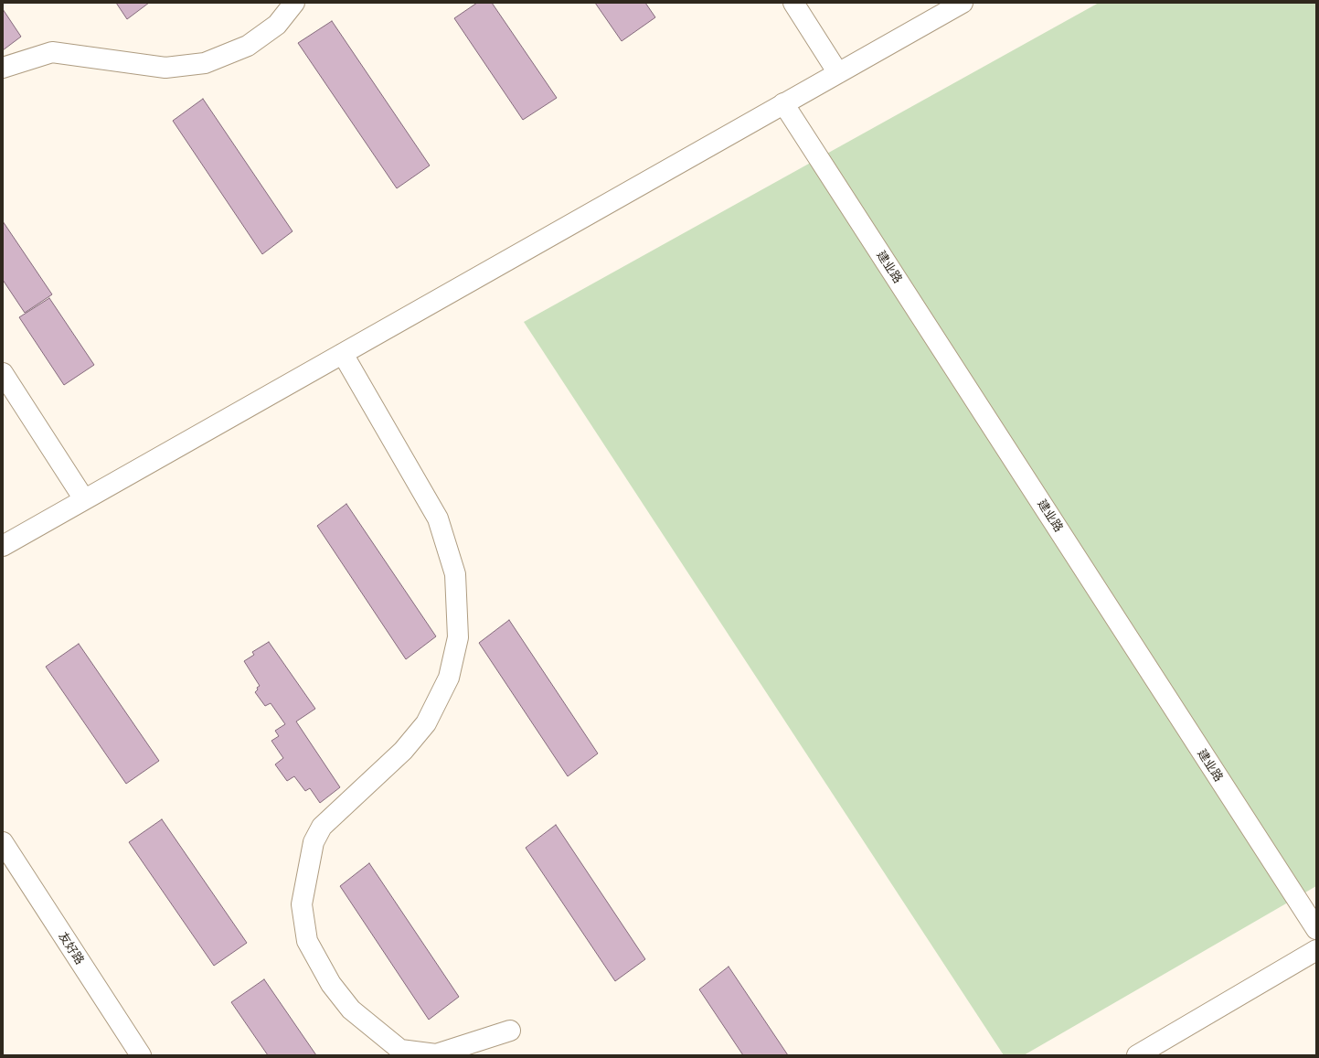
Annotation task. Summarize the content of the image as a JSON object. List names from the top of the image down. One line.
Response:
{"streets":{"street":["建业路","友好路"]}}
